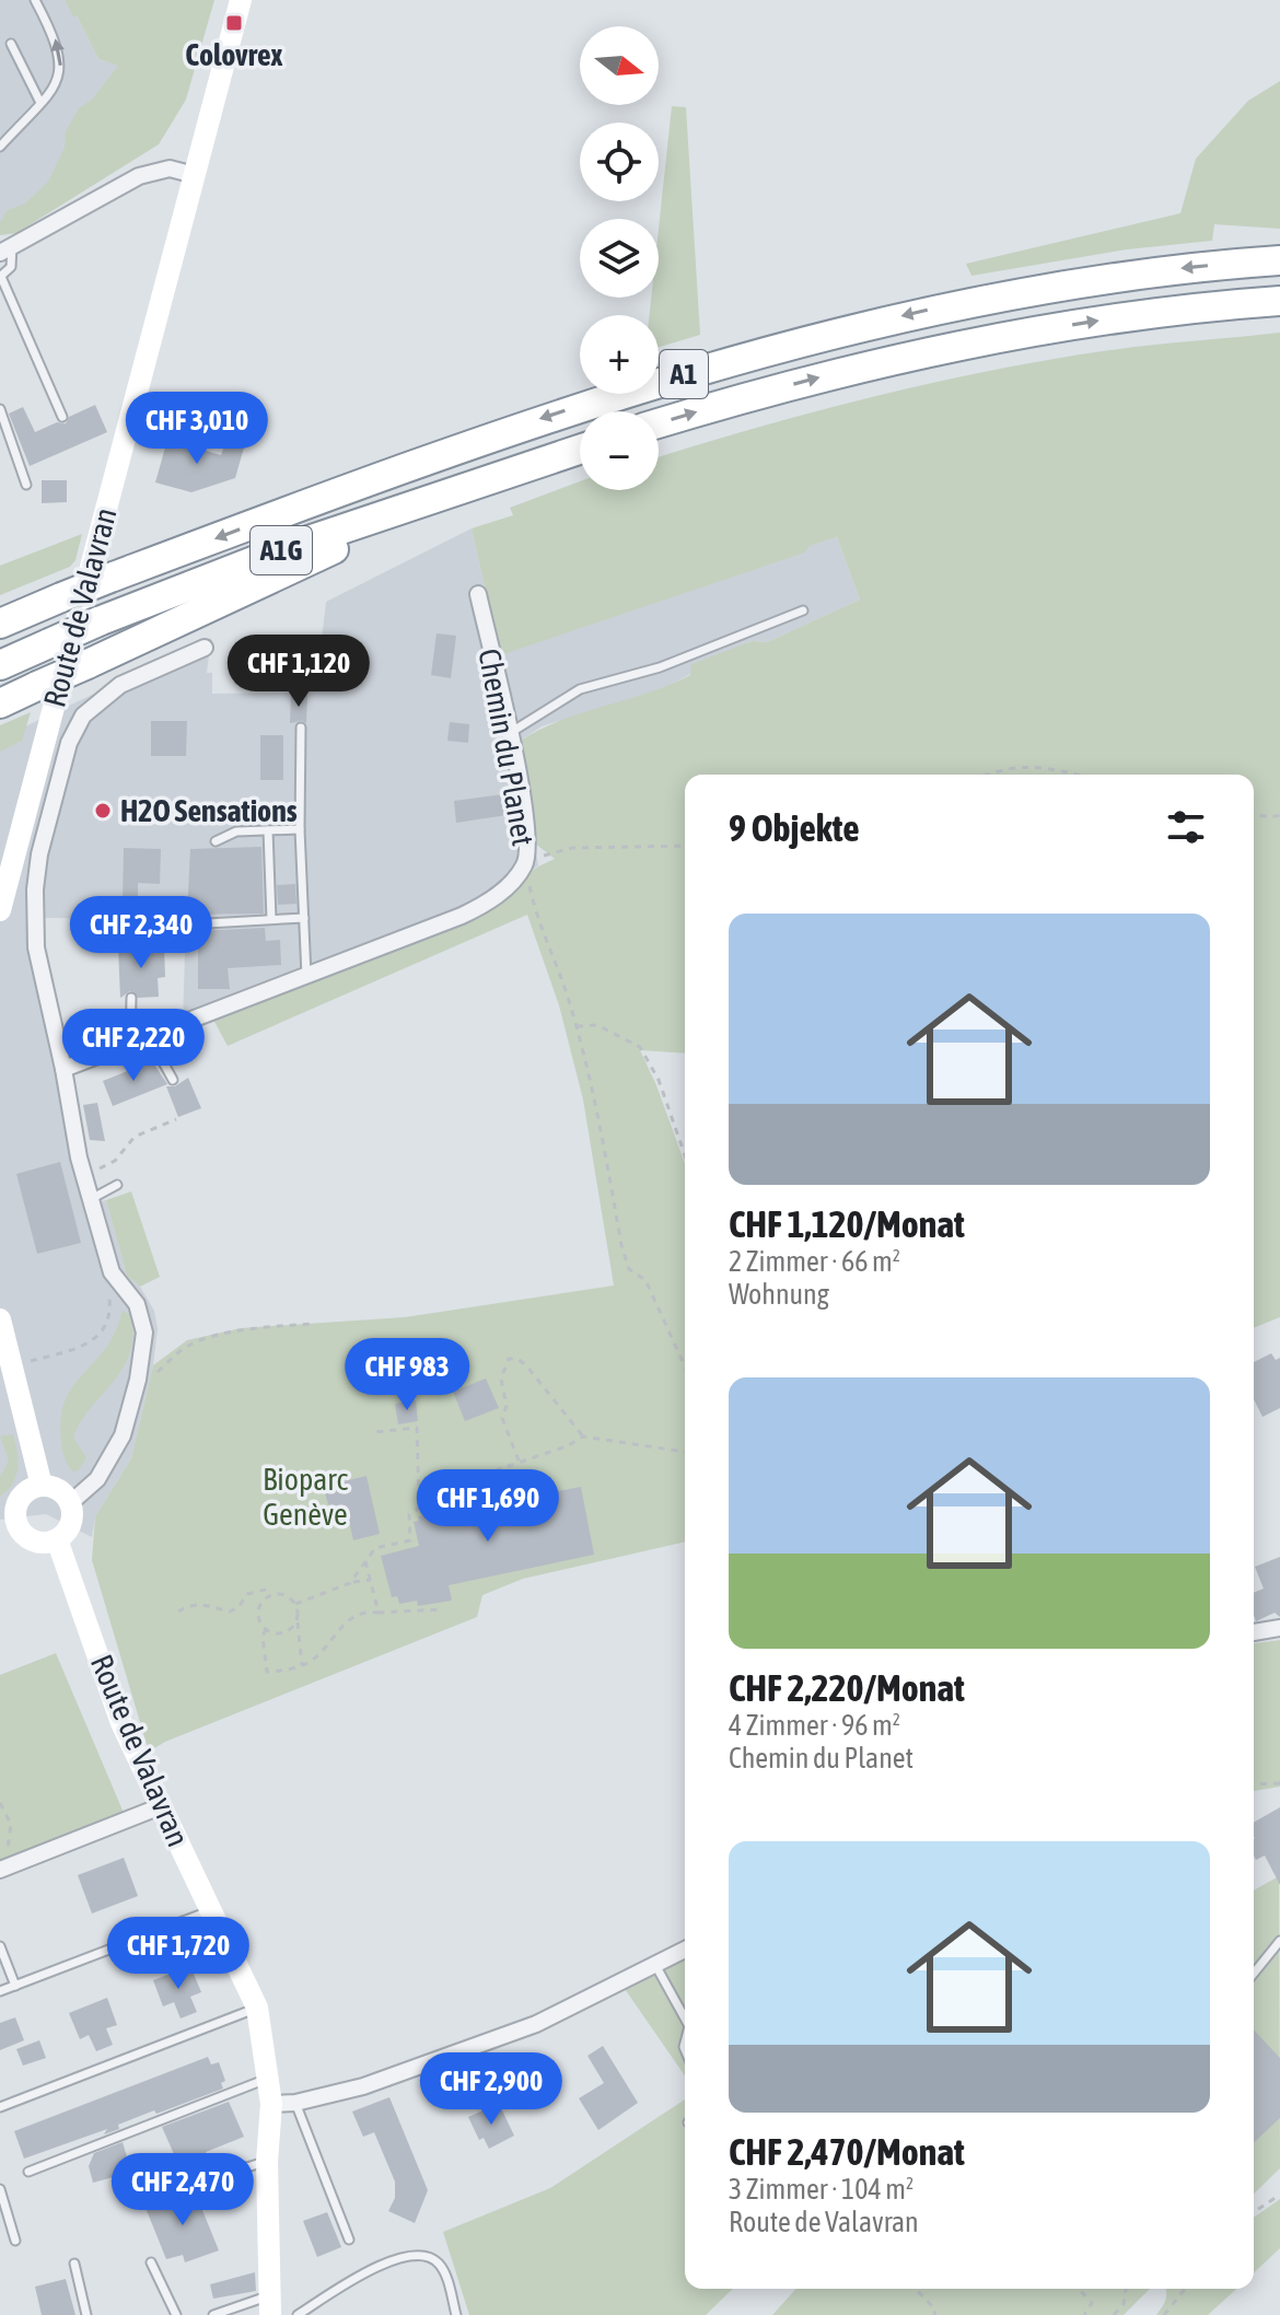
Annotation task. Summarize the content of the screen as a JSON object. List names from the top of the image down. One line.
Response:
{"streets":{"highway":["A1","A1G"],"street":["Route de Valavran","Chemin du Planet"]},"parks":["Bioparc Genève"],"places":{"transit":["Colovrex"],"other":["H2O Sensations"]},"north":"right","page":{"map_buttons":["+","−"],"price":["CHF 3,010","CHF 1,120","CHF 2,340","CHF 2,220","CHF 983","CHF 1,690","CHF 1,720","CHF 2,900","CHF 2,470"],"heading":"9 Objekte","list":[{"name":"CHF 1,120/Monat","note":"2 Zimmer · 66 m² · Wohnung"},{"name":"CHF 2,220/Monat","note":"4 Zimmer · 96 m² · Chemin du Planet"},{"name":"CHF 2,470/Monat","note":"3 Zimmer · 104 m² · Route de Valavran"}]}}
